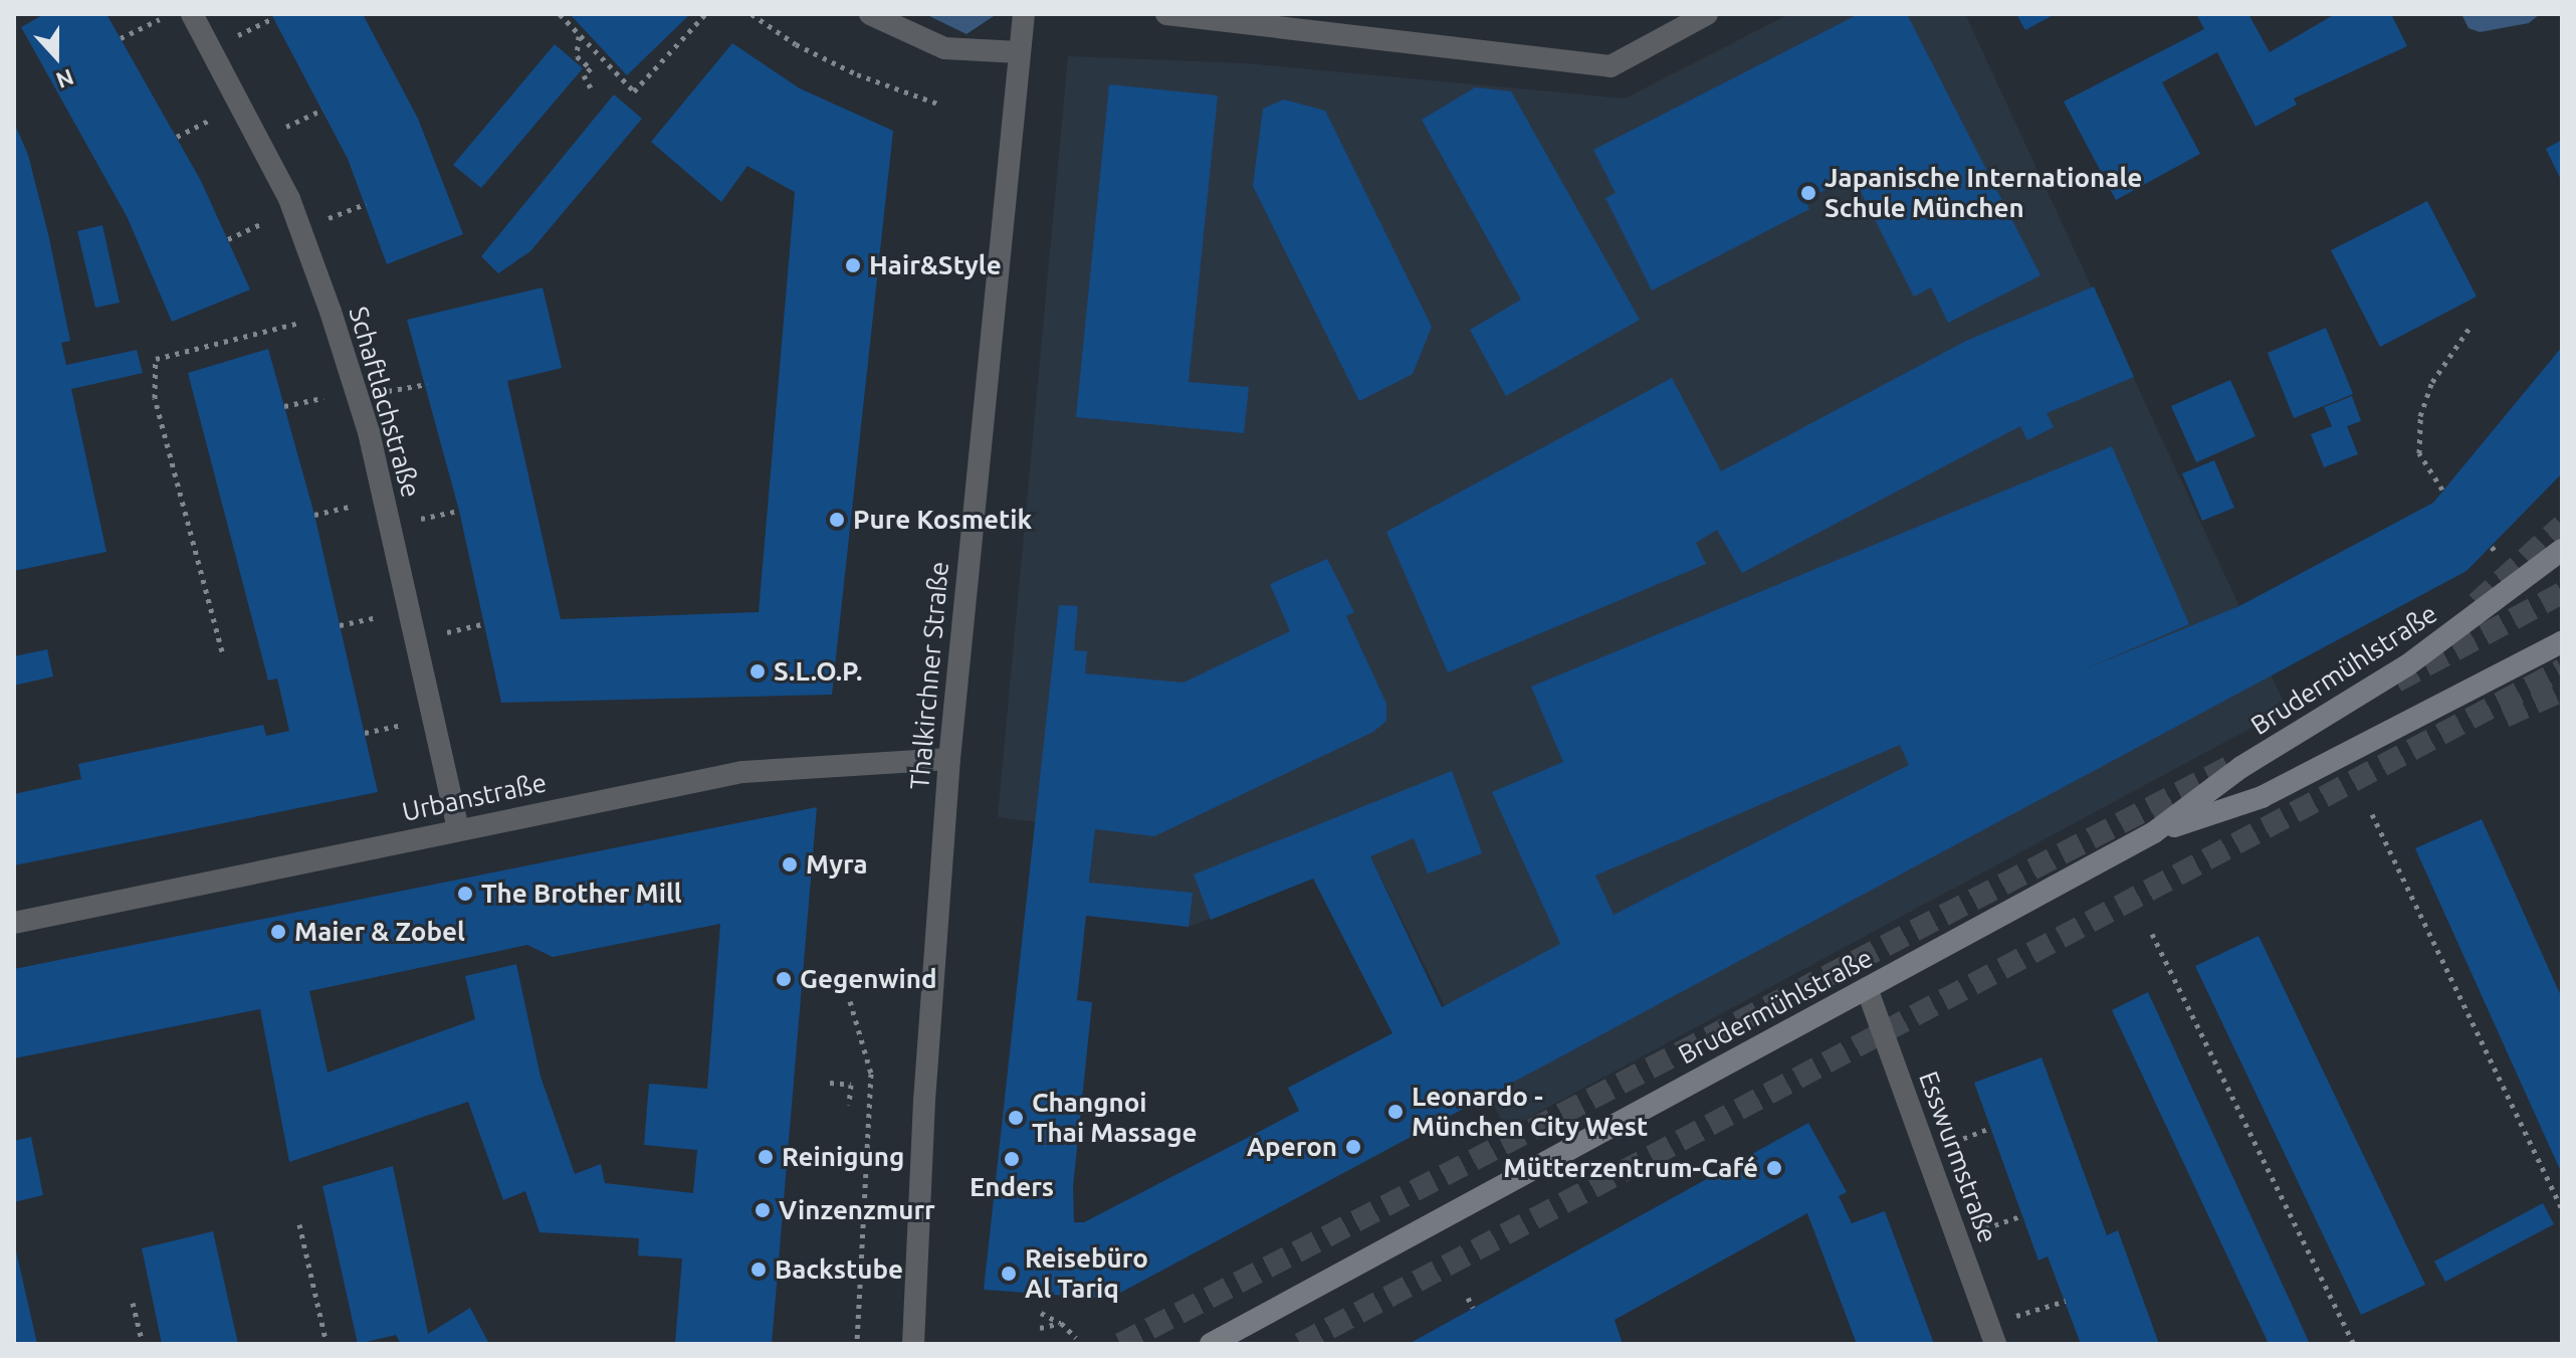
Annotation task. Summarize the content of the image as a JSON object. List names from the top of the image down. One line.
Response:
{"streets":{"main road":["Brudermühlstraße"],"street":["Schaftlachstraße","Thalkirchner Straße","Urbanstraße","Esswurmstraße"]},"crossings":[["Schaftlachstraße","Urbanstraße"],["Brudermühlstraße","Esswurmstraße"],["Thalkirchner Straße","Urbanstraße"]],"places":["Japanische Internationale Schule München","Hair&Style","Pure Kosmetik","S.L.O.P.","Myra","The Brother Mill","Maier & Zobel","Gegenwind","Leonardo - München City West","Changnoi Thai Massage","Aperon","Reinigung","Enders","Mütterzentrum-Café","Vinzenzmurr","Backstube","Reisebüro Al Tariq"],"north":"bottom"}
